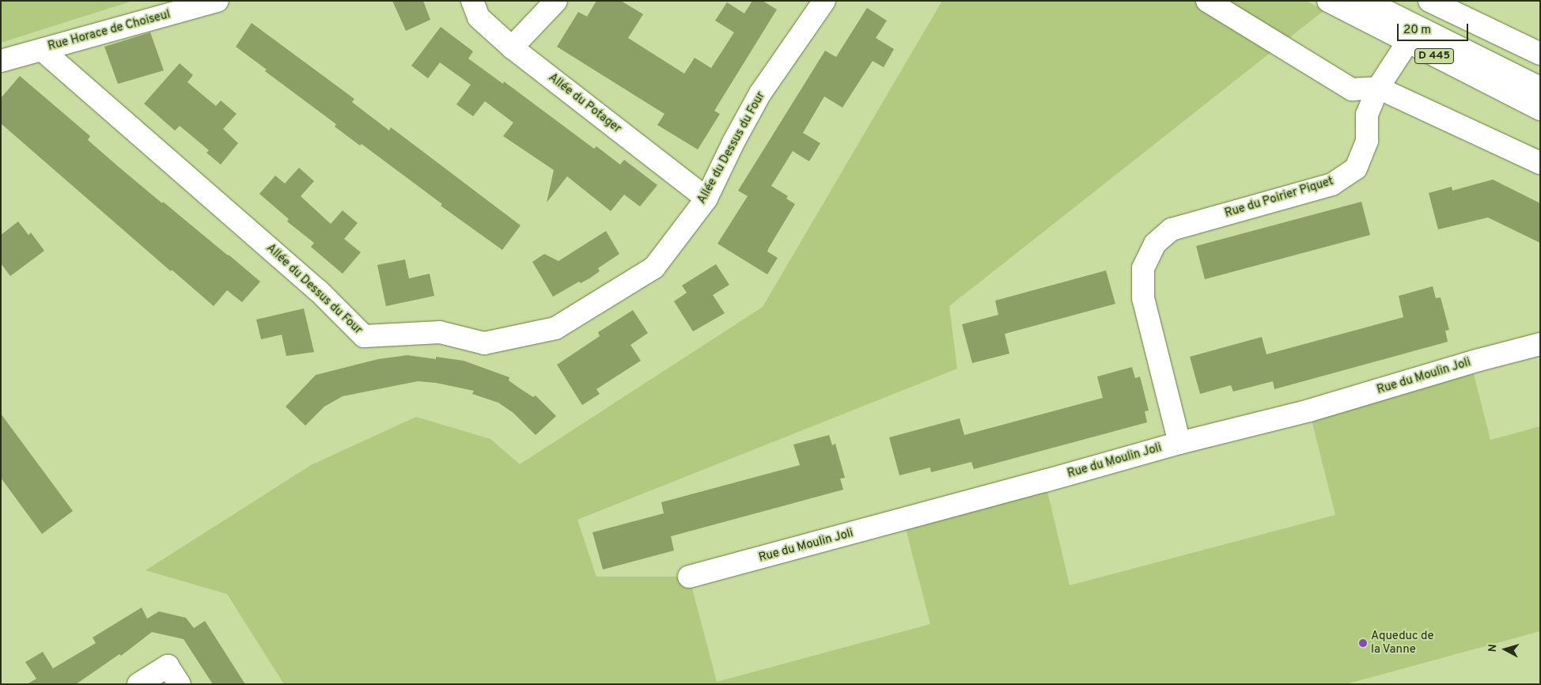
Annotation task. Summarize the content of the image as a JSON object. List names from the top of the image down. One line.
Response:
{"streets":{"street":["Rue Horace de Choiseul","D 445","Allée du Potager","Allée du Dessus du Four","Rue du Poirier Piquet","Rue du Moulin Joli"]},"crossings":[["Rue Horace de Choiseul","Allée du Dessus du Four"],["D 445","Rue du Poirier Piquet"],["Allée du Potager","Allée du Dessus du Four"],["Rue du Poirier Piquet","Rue du Moulin Joli"]],"places":["Aqueduc de la Vanne"],"scale_bar":"20 m","north":"left"}
